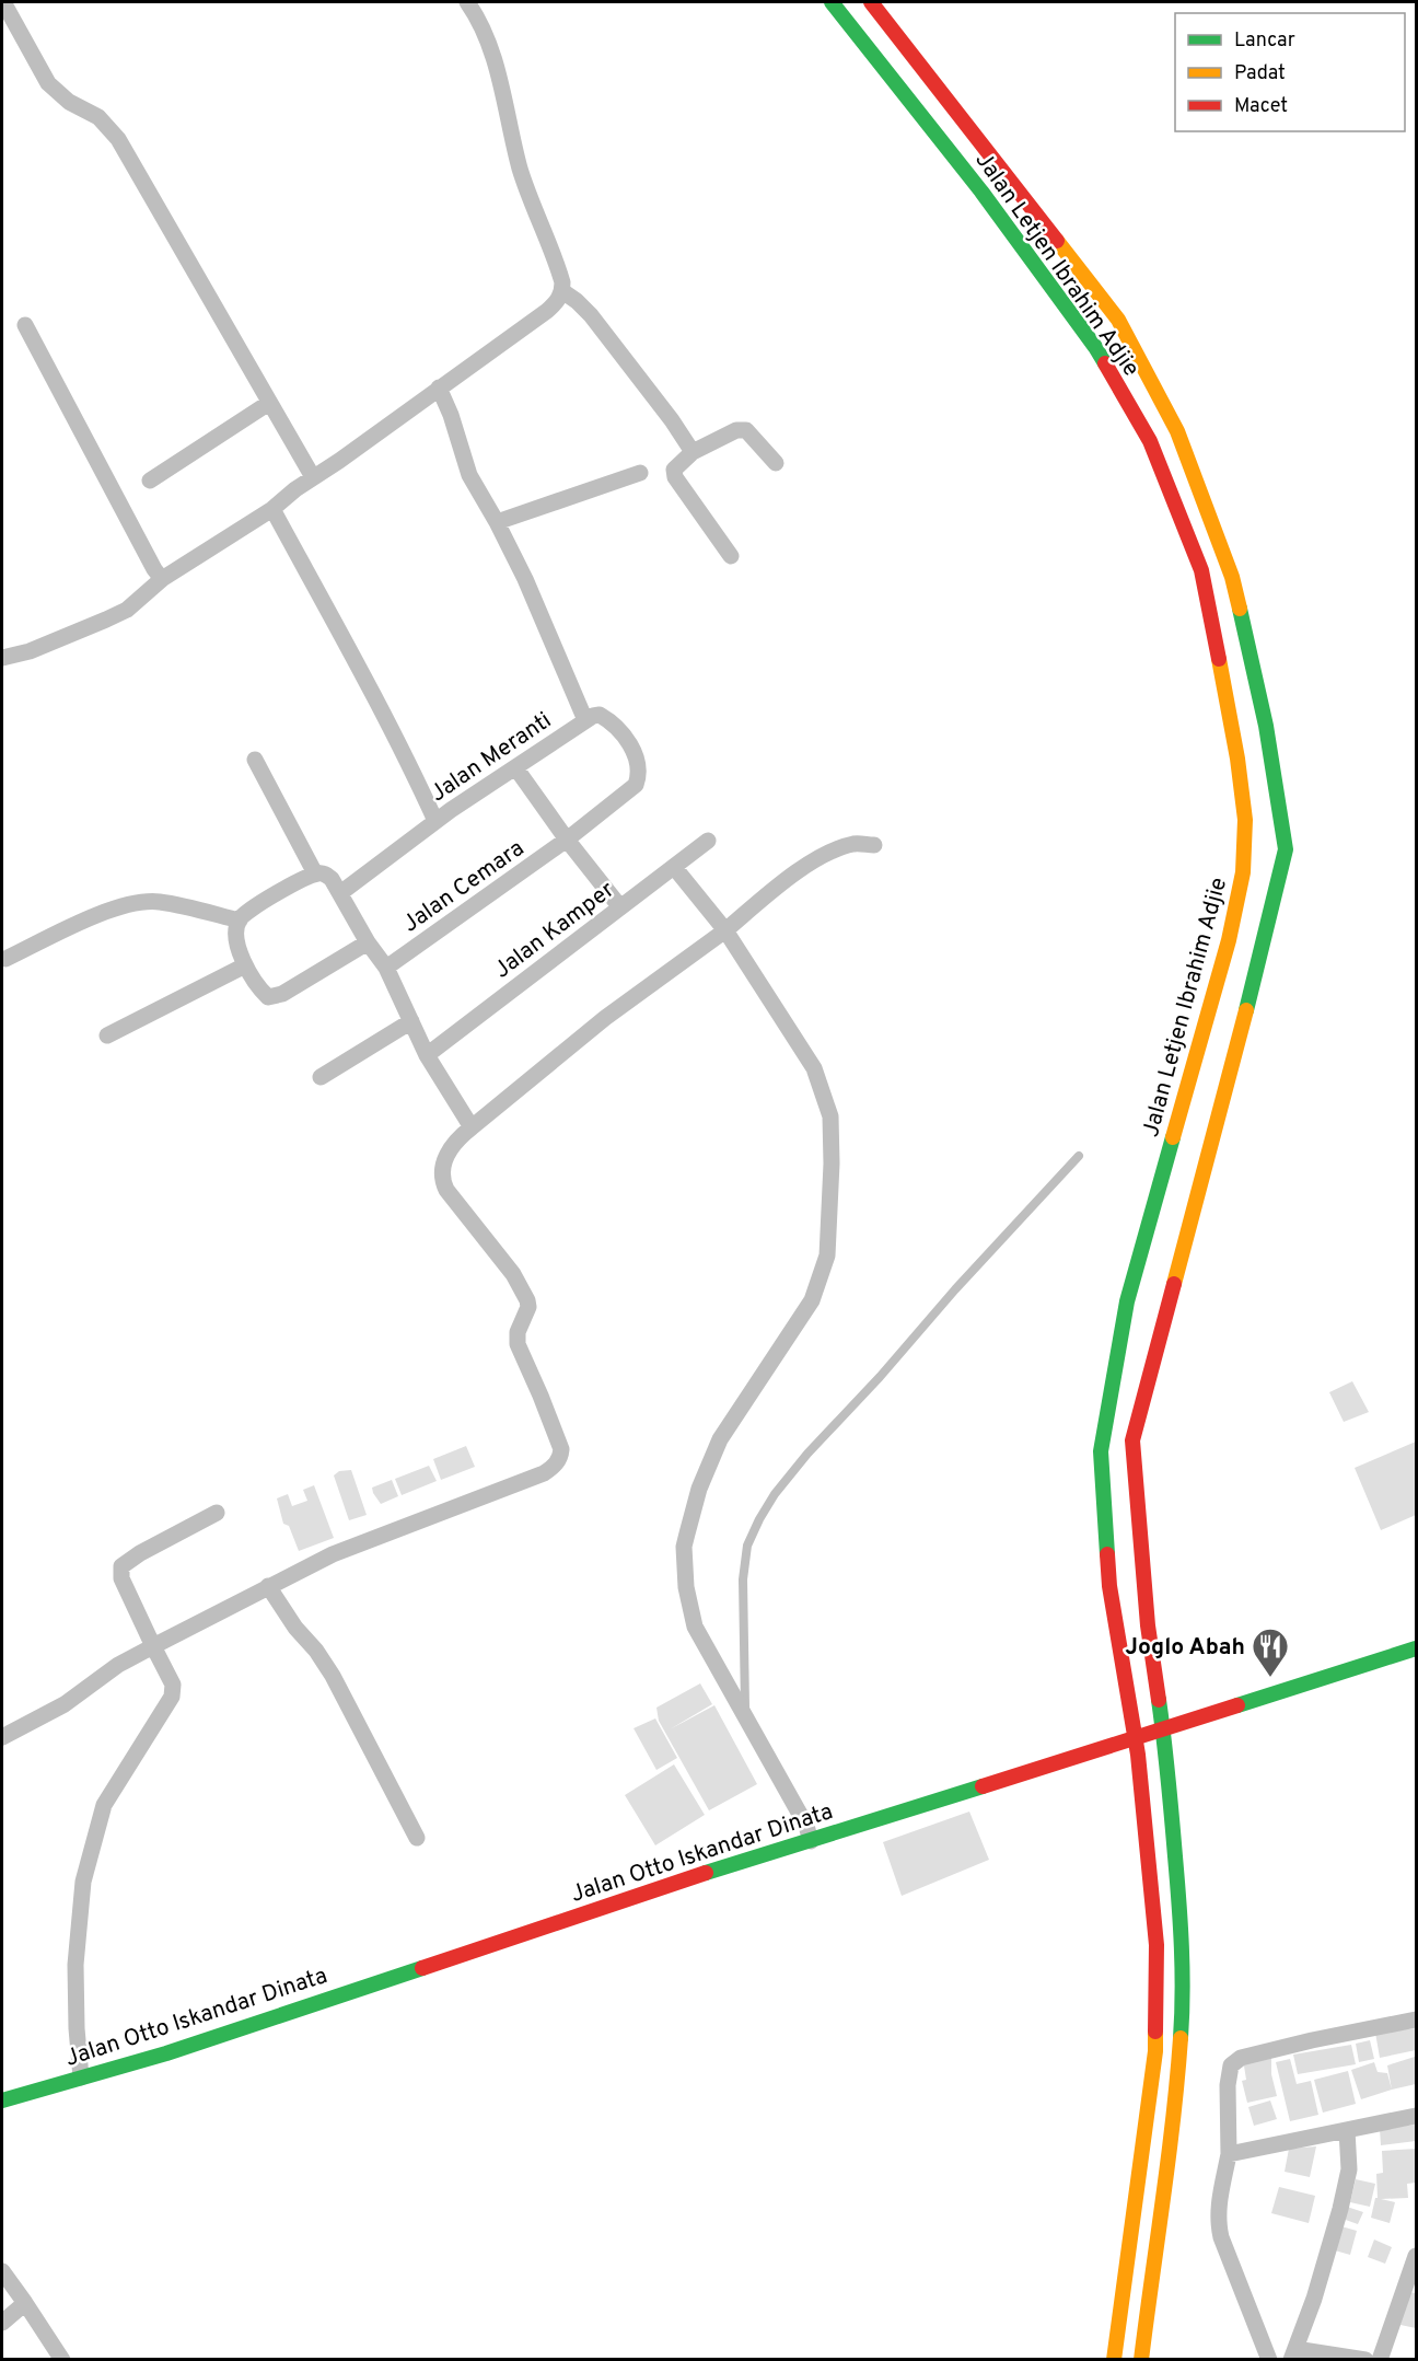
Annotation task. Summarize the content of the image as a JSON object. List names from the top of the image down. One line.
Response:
{"streets":{"street":["Jalan Letjen Ibrahim Adjie","Jalan Meranti","Jalan Cemara","Jalan Kamper","Jalan Otto Iskandar Dinata"]},"crossings":[["Jalan Letjen Ibrahim Adjie","Jalan Otto Iskandar Dinata"],["Jalan Meranti","Jalan Cemara"]],"places":{"restaurant":["Joglo Abah"]},"legend":["Lancar","Padat","Macet"]}
